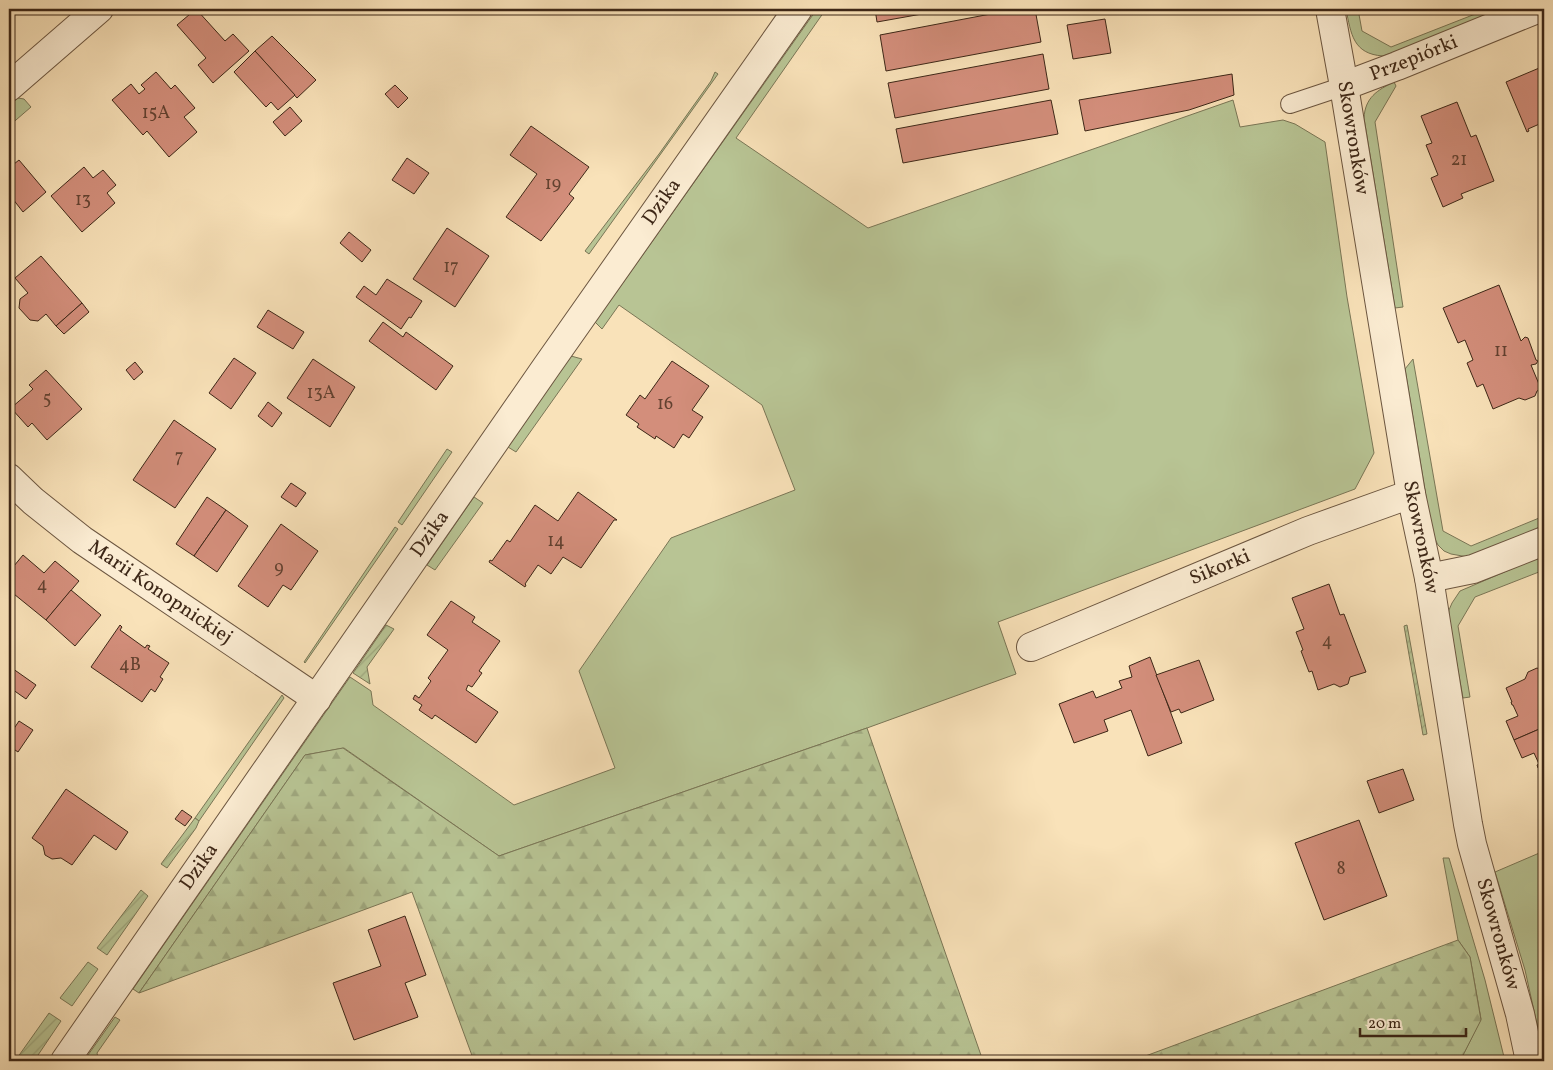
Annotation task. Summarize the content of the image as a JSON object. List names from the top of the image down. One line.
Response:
{"streets":{"street":["Przepiórki","Skowronków","Dzika","Sikorki","Marii Konopnickiej"]},"crossings":[["Przepiórki","Skowronków"],["Skowronków","Sikorki"],["Dzika","Marii Konopnickiej"]],"house_numbers":["15A","21","19","13","17","11","13A","5","16","7","14","9","4","4","4B","8"],"scale_bar":"20 m"}
